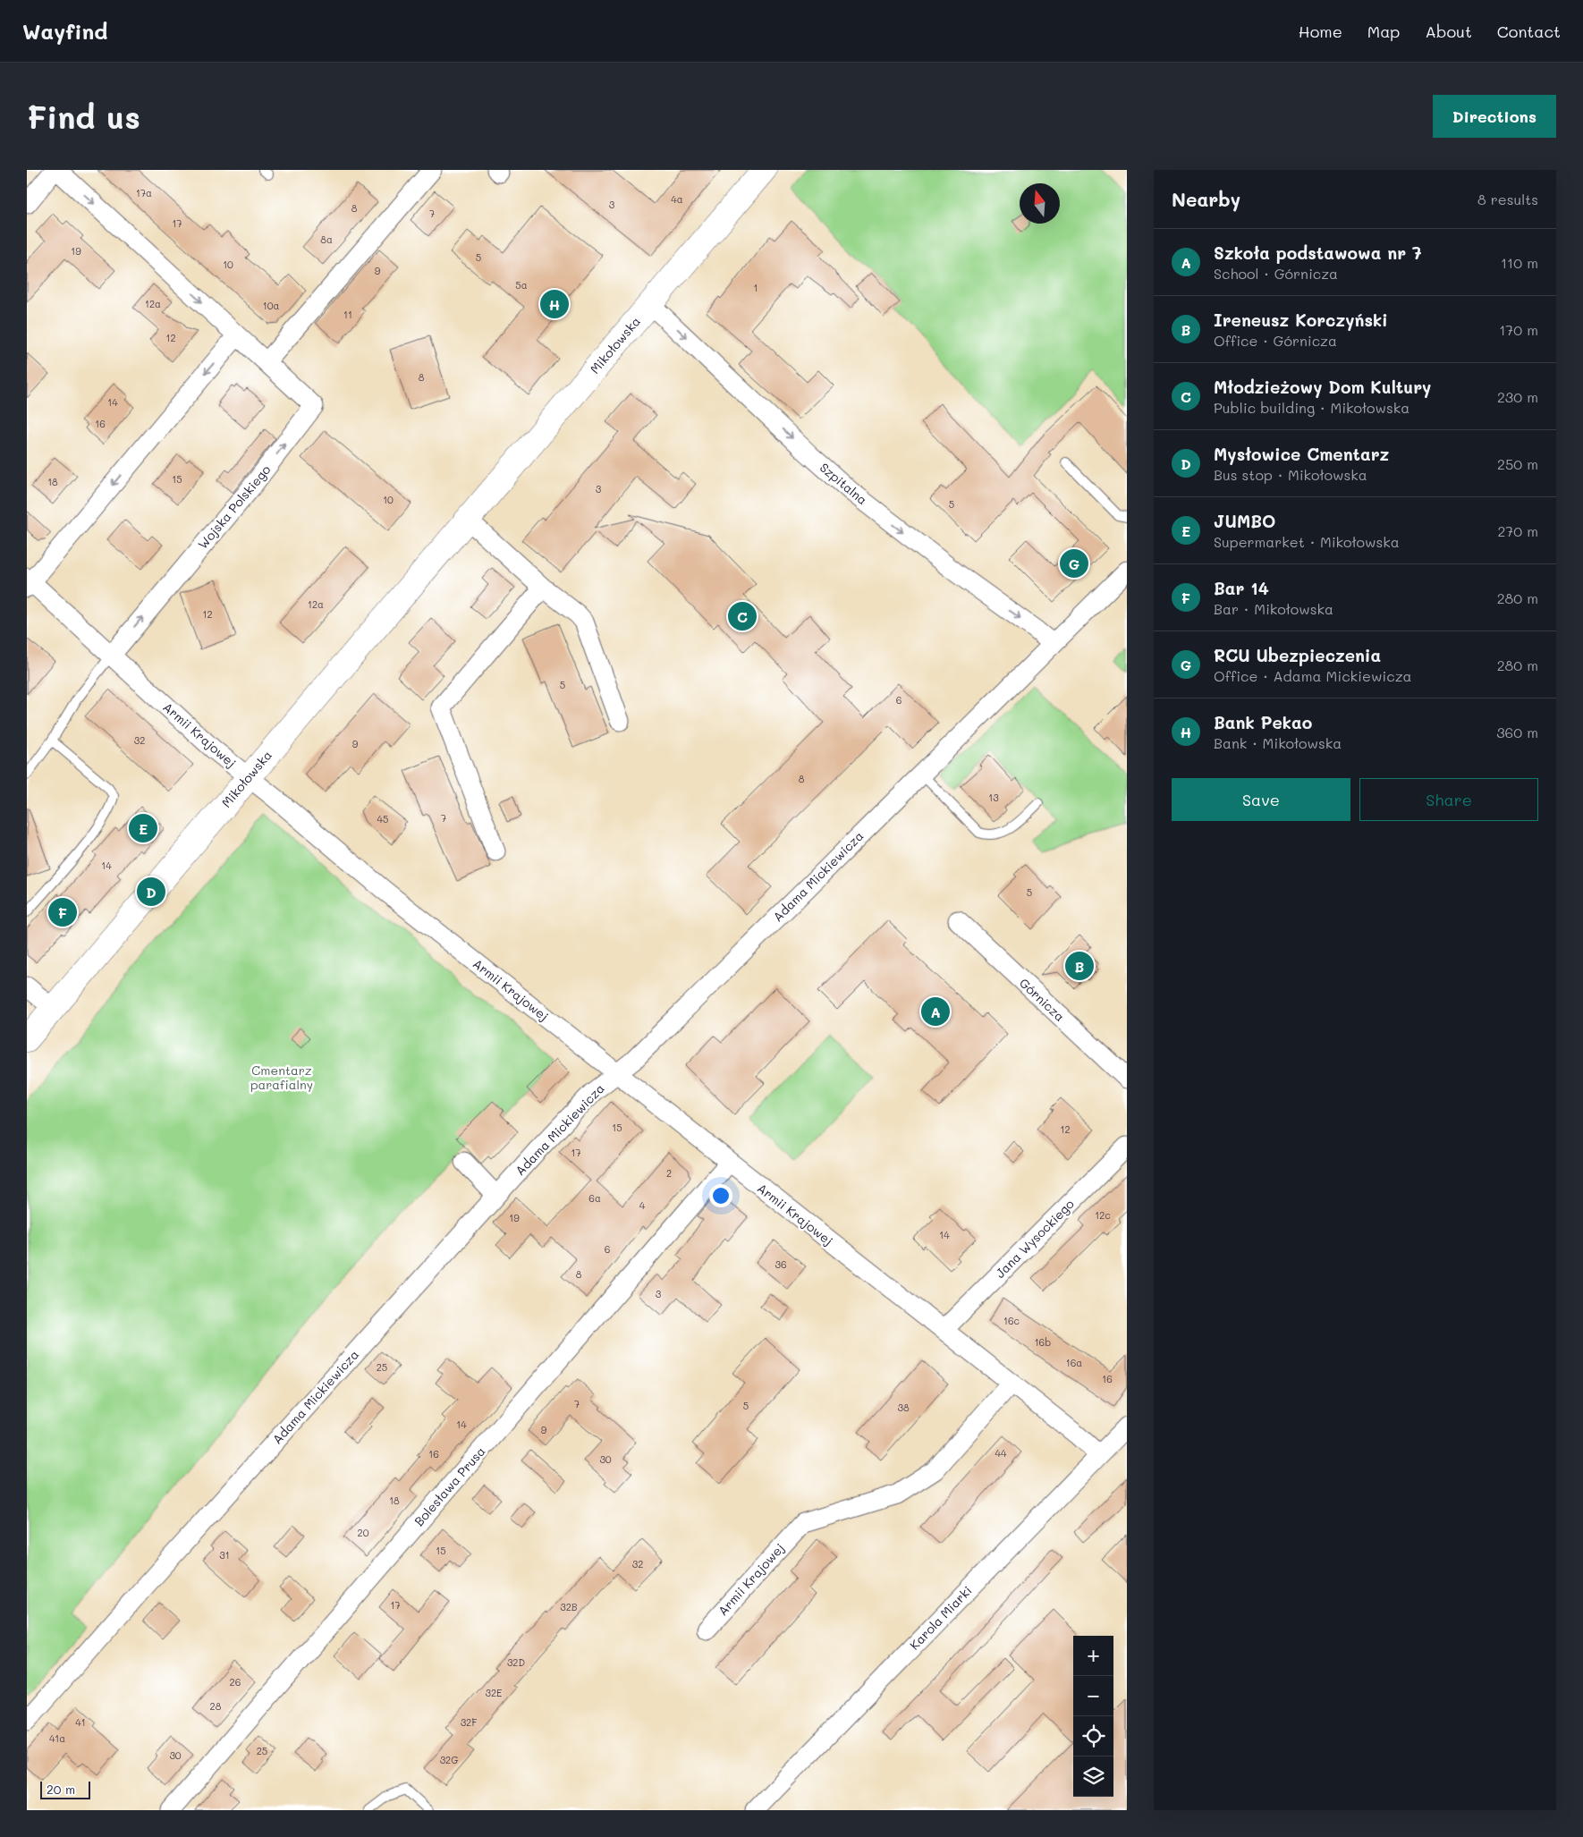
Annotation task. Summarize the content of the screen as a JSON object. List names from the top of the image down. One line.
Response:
{"streets":{"street":["Mikołowska","Szpitalna","Wojska Polskiego","Armii Krajowej","Adama Mickiewicza","Górnicza","Jana Wysockiego","Bolesława Prusa","Karola Miarki"]},"crossings":[["Mikołowska","Szpitalna"],["Mikołowska","Armii Krajowej"],["Szpitalna","Adama Mickiewicza"],["Wojska Polskiego","Armii Krajowej"],["Armii Krajowej","Adama Mickiewicza"],["Armii Krajowej","Jana Wysockiego"],["Armii Krajowej","Bolesława Prusa"],["Armii Krajowej","Karola Miarki"]],"one_way":["Szpitalna"],"parks":["Cmentarz parafialny"],"house_numbers":["17a","4a","3","8","7","17","8a","19","5","10","9","5a","1","12a","10a","11","12","8","14","16","15","18","3","10","5","12a","12","5","6","32","9","8","13","7","45","14","5","15","12","17","2","6a","4","12c","19","14","6","36","8","3","16c","16b","16a","25","16","7","5","38","14","9","44","16","30","18","20","15","31","32","17","32B","32D","26","32E","28","41","32F","41a","25","30","32G"],"scale_bar":"20 m","north":"top","page":{"header":"Wayfind","nav":["Home","Map","About","Contact"],"buttons":["Directions",["Save","Share"]],"title":"Find us","heading":["Nearby","8 results"],"list":[{"mark":"A","name":"Szkoła podstawowa nr 7","note":"School · Górnicza","value":"110 m"},{"mark":"B","name":"Ireneusz Korczyński","note":"Office · Górnicza","value":"170 m"},{"mark":"C","name":"Młodzieżowy Dom Kultury","note":"Public building · Mikołowska","value":"230 m"},{"mark":"D","name":"Mysłowice Cmentarz","note":"Bus stop · Mikołowska","value":"250 m"},{"mark":"E","name":"JUMBO","note":"Supermarket · Mikołowska","value":"270 m"},{"mark":"F","name":"Bar 14","note":"Bar · Mikołowska","value":"280 m"},{"mark":"G","name":"RCU Ubezpieczenia","note":"Office · Adama Mickiewicza","value":"280 m"},{"mark":"H","name":"Bank Pekao","note":"Bank · Mikołowska","value":"360 m"}],"pins":["H","G","C","E","D","F","B","A"],"map_buttons":["+","−"],"scale":"20 m"}}
